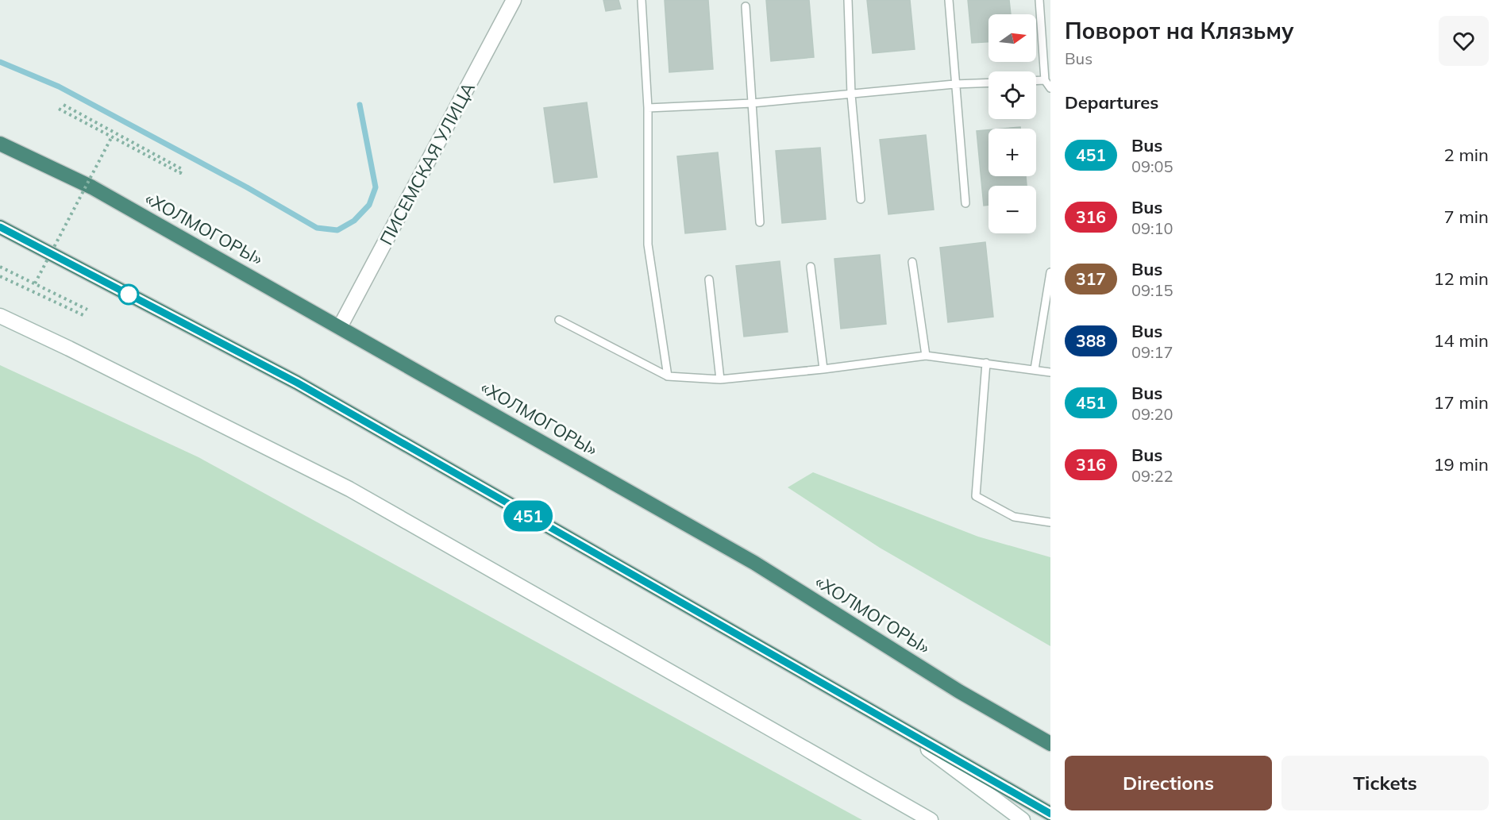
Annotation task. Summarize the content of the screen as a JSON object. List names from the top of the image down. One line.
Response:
{"streets":{"highway":["«ХОЛМОГОРЫ»"],"main road":["ПИСЕМСКАЯ УЛИЦА"]},"crossings":[["ПИСЕМСКАЯ УЛИЦА","«ХОЛМОГОРЫ»"]],"lines":["bus line 451"],"north":"right","page":{"on_map":"451","heading":[["Поворот на Клязьму","Bus"],"Departures"],"map_buttons":["+","−"],"list":[{"mark":"451","name":"Bus","note":"09:05","value":"2 min"},{"mark":"316","name":"Bus","note":"09:10","value":"7 min"},{"mark":"317","name":"Bus","note":"09:15","value":"12 min"},{"mark":"388","name":"Bus","note":"09:17","value":"14 min"},{"mark":"451","name":"Bus","note":"09:20","value":"17 min"},{"mark":"316","name":"Bus","note":"09:22","value":"19 min"}],"buttons":["Directions","Tickets"]}}
